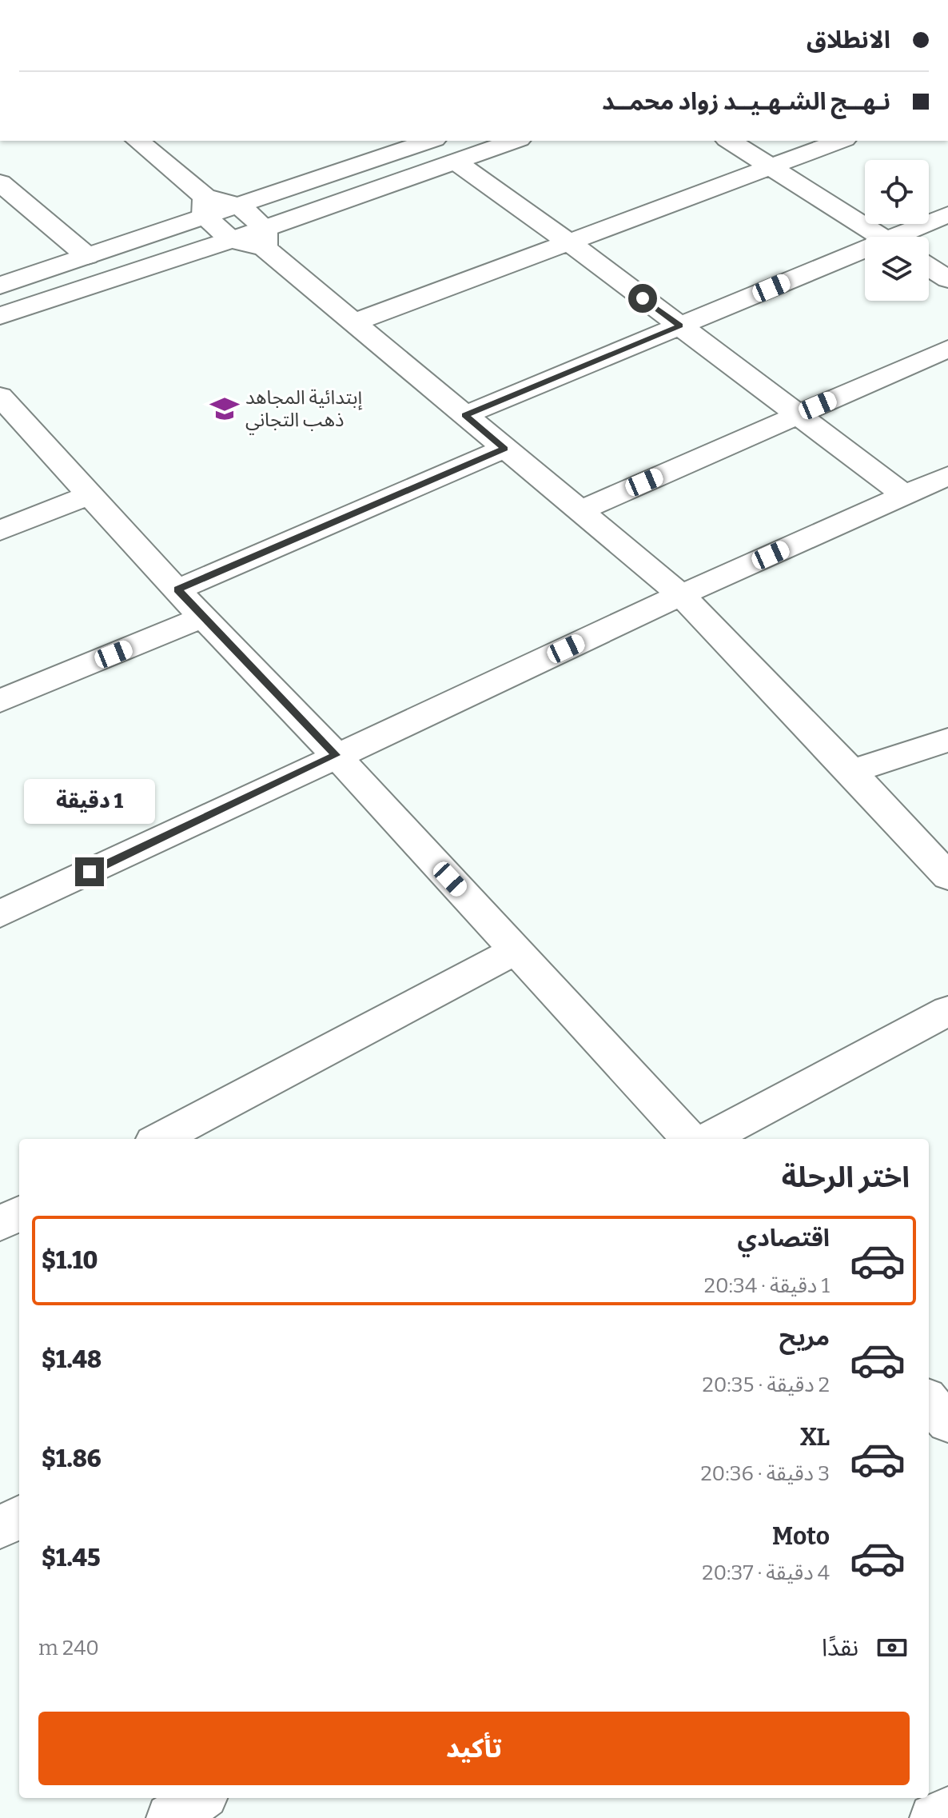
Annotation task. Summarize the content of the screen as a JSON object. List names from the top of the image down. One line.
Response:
{"places":{"school or university":["إبتدائية المجاهد ذهب التجاني"]},"page":{"banner":["الانطلاق","نـهــج الشـهـيــد زواد محمــد"],"bubble":"1 دقيقة","heading":"اختر الرحلة","list":[{"name":"اقتصادي","note":"1 دقيقة · 20:34","value":"$1.10"},{"name":"مريح","note":"2 دقيقة · 20:35","value":"$1.48"},{"name":"XL","note":"3 دقيقة · 20:36","value":"$1.86"},{"name":"Moto","note":"4 دقيقة · 20:37","value":"$1.45"}],"pay":["نقدًا","240 m"],"buttons":"تأكيد"}}
